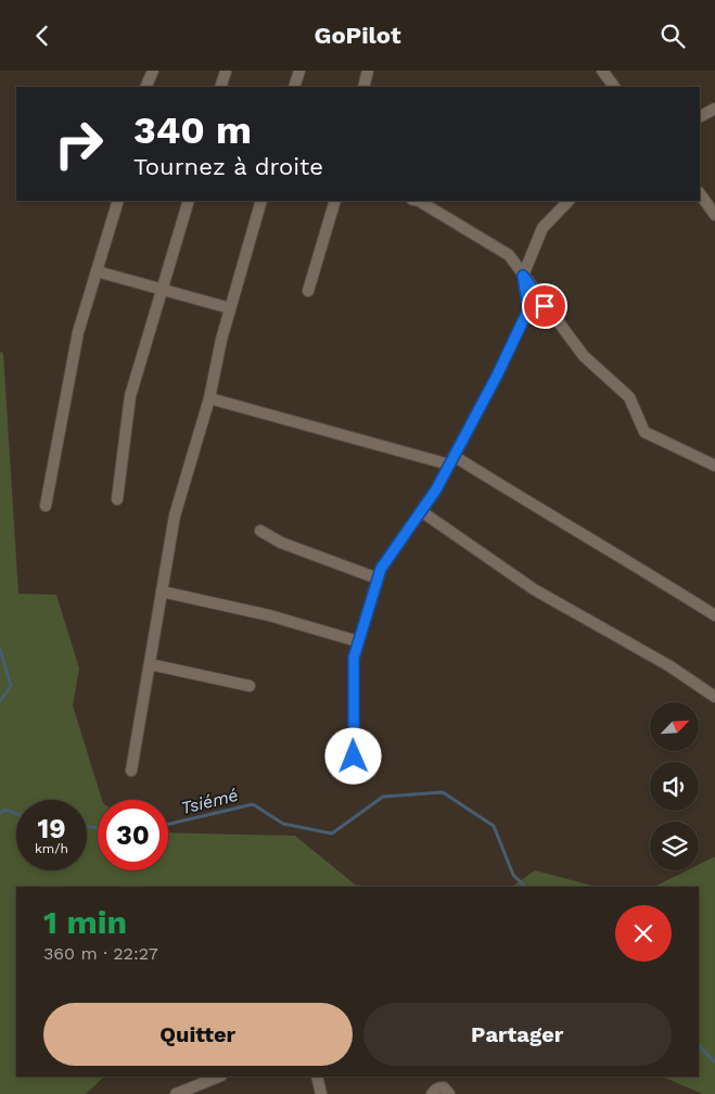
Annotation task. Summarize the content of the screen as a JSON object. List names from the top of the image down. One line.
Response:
{"water":["Tsiémé"],"north":"top right","page":{"header":"GoPilot","turn":["340 m","Tournez à droite"],"speed":"19 km/h","limit":"30","heading":["1 min","360 m · 22:27"],"buttons":["Quitter","Partager"]}}
